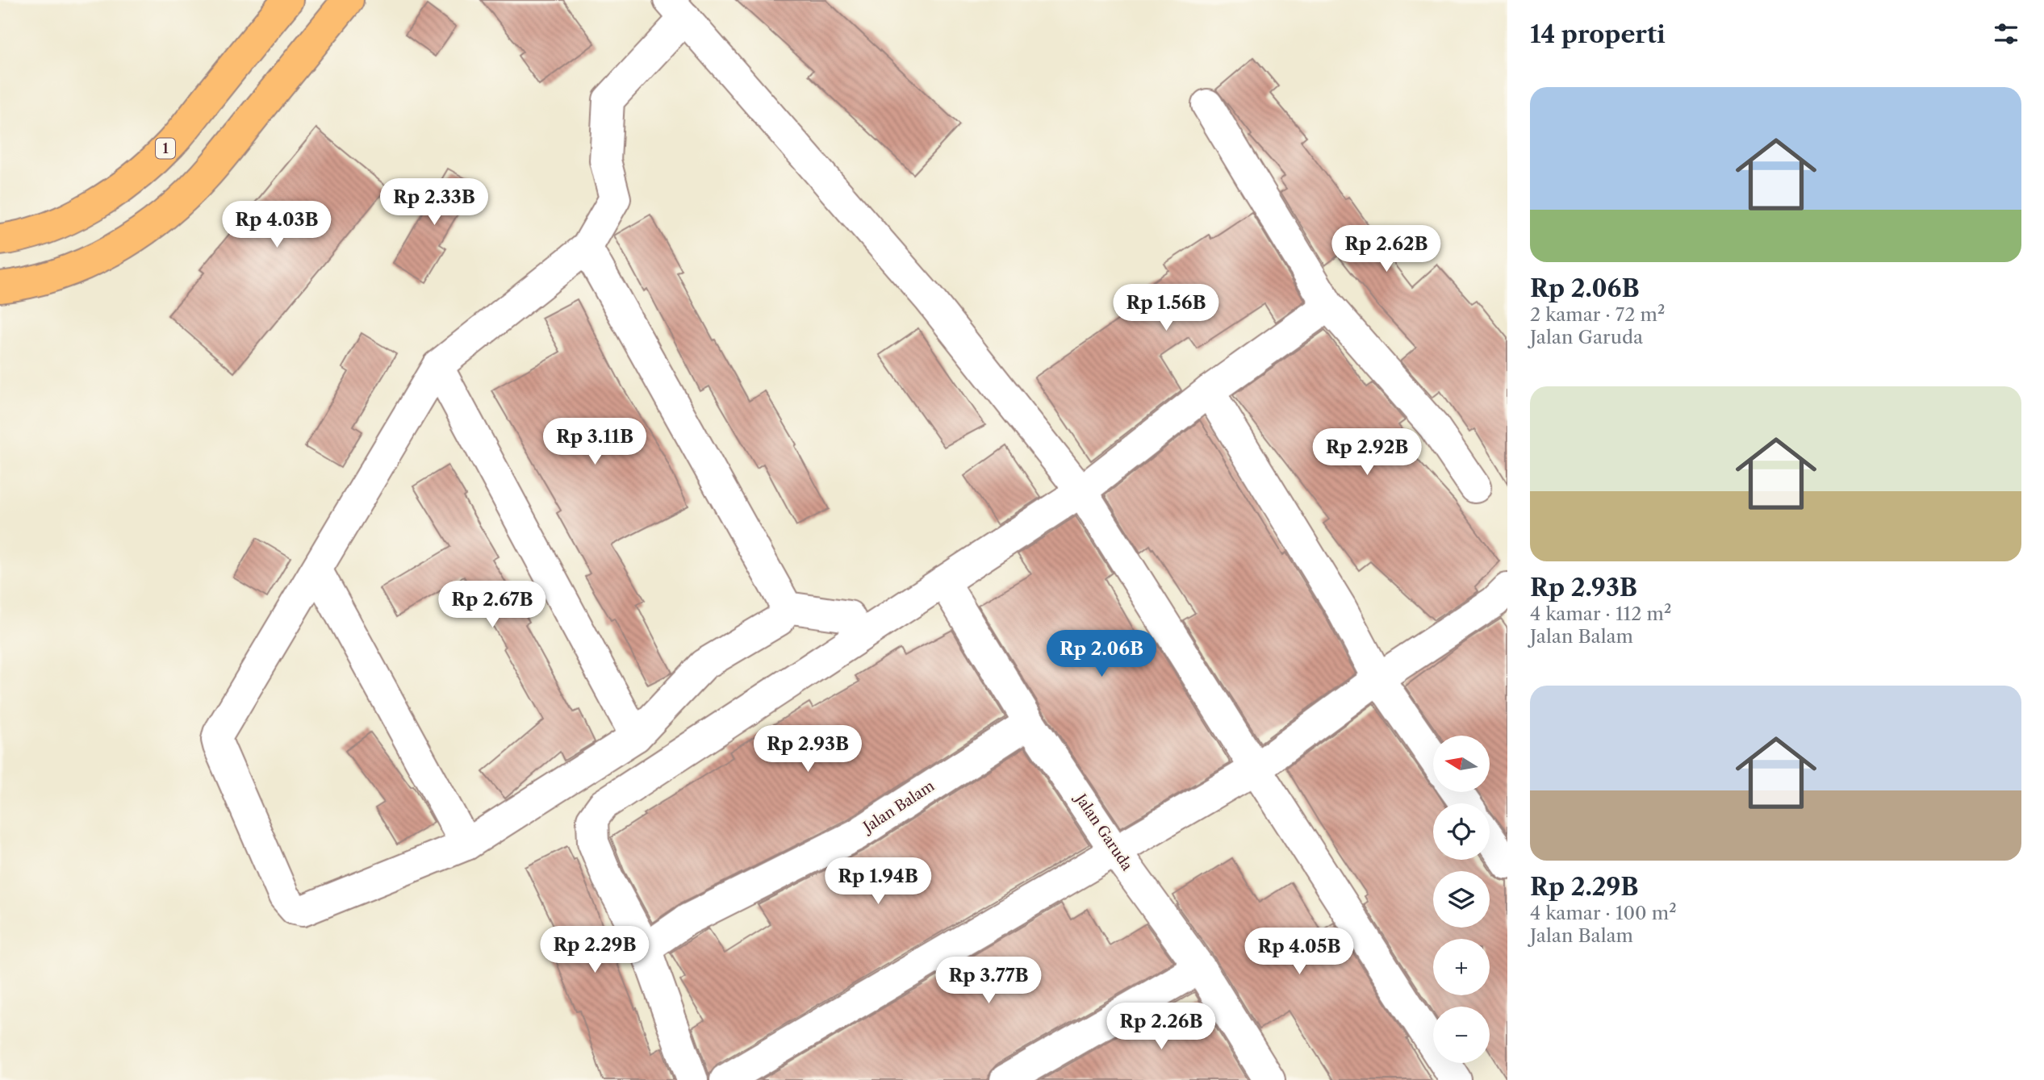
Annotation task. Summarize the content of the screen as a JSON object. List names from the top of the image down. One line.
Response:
{"streets":{"highway":["1"],"street":["Jalan Balam","Jalan Garuda"]},"crossings":[["Jalan Balam","Jalan Garuda"]],"north":"left","page":{"heading":"14 properti","list":[{"name":"Rp 2.06B","note":"2 kamar · 72 m² · Jalan Garuda"},{"name":"Rp 2.93B","note":"4 kamar · 112 m² · Jalan Balam"},{"name":"Rp 2.29B","note":"4 kamar · 100 m² · Jalan Balam"}],"price":["Rp 2.33B","Rp 4.03B","Rp 2.62B","Rp 1.56B","Rp 3.11B","Rp 2.92B","Rp 2.67B","Rp 2.06B","Rp 2.93B","Rp 1.94B","Rp 2.29B","Rp 4.05B","Rp 3.77B","Rp 2.26B"],"map_buttons":["+","−"]}}
